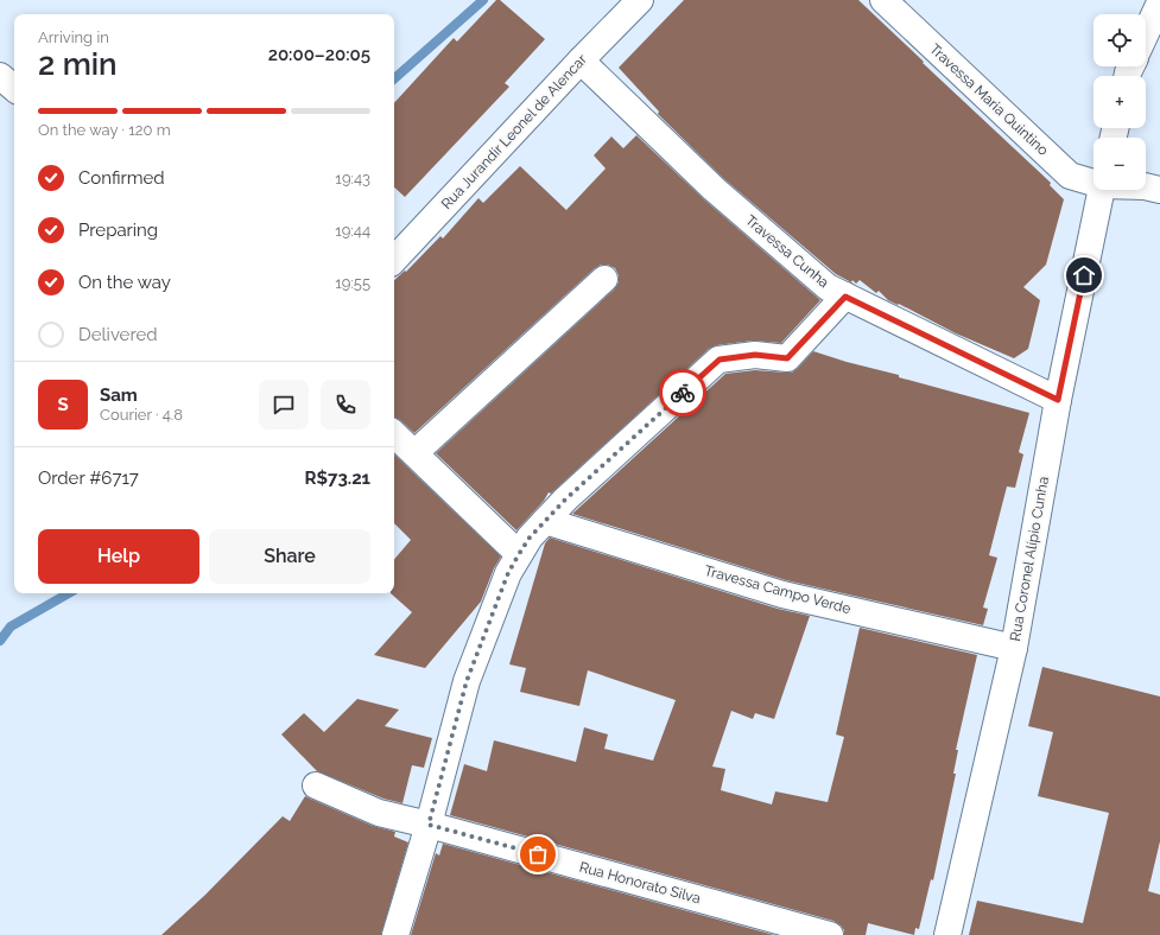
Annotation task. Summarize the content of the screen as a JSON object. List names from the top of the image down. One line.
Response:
{"streets":{"street":["Travessa Maria Quintino","Rua Jurandir Leonel de Alencar","Travessa Cunha","Rua Coronel Alípio Cunha","Travessa Campo Verde","Rua Honorato Silva"]},"crossings":[["Rua Jurandir Leonel de Alencar","Travessa Cunha"],["Travessa Cunha","Rua Coronel Alípio Cunha"],["Rua Coronel Alípio Cunha","Travessa Campo Verde"]],"page":{"map_buttons":["+","−"],"heading":["2 min","Arriving in","20:00–20:05"],"panel":["Sam","Courier · 4.8","Order #6717","R$73.21"],"bar":"On the way · 120 m","list":[["Confirmed","19:43"],["Preparing","19:44"],["On the way","19:55"],"Delivered"],"round":"S","buttons":["Help","Share"]}}
